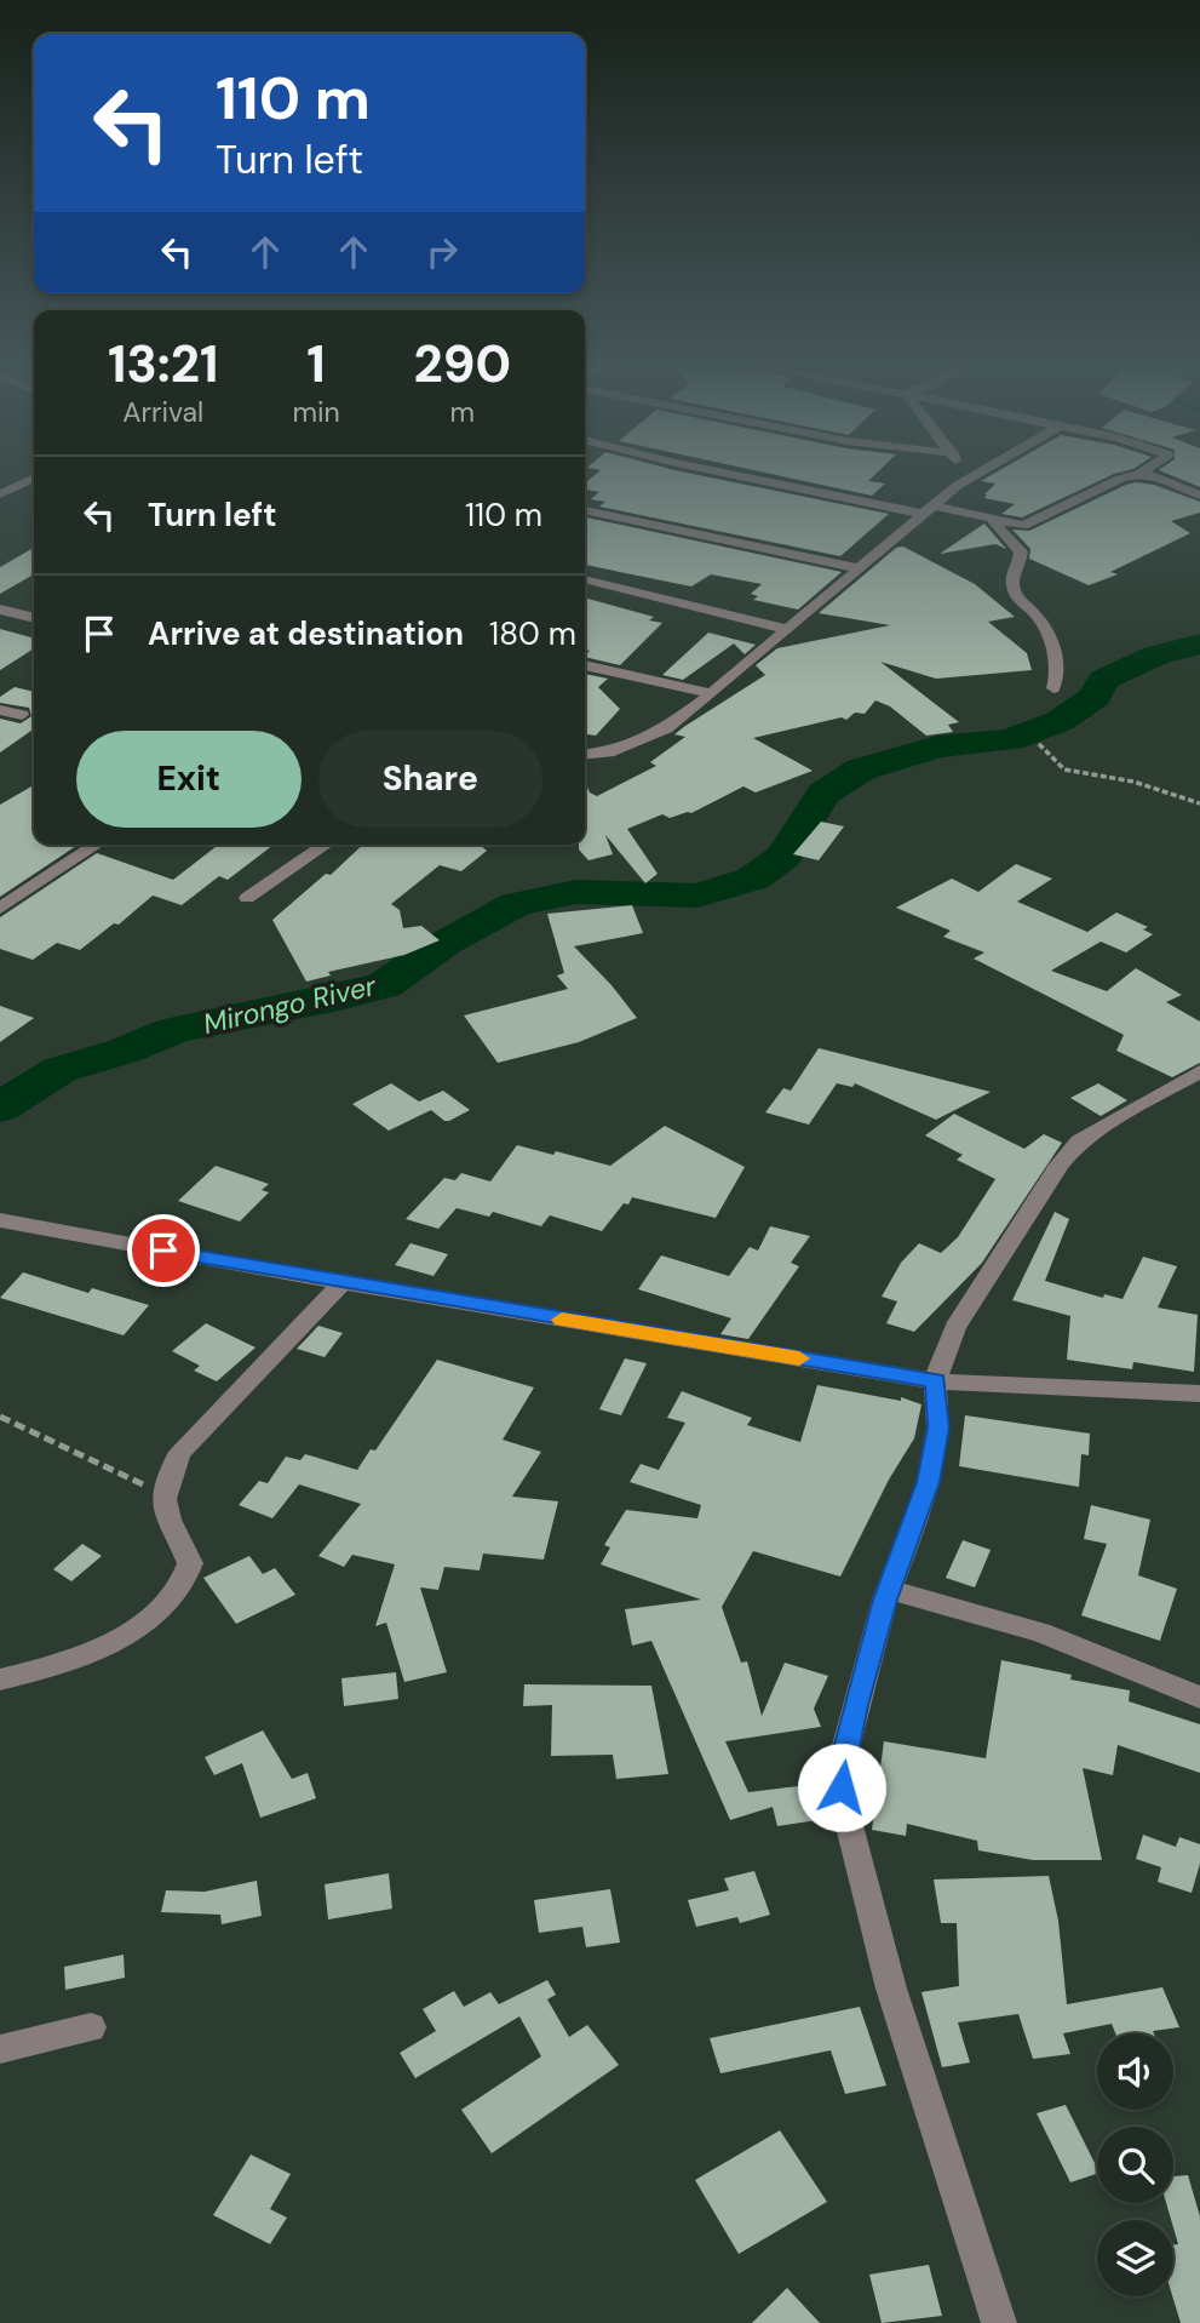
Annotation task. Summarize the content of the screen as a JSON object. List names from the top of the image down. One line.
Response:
{"water":["Mirongo River"],"page":{"turn":["110 m","Turn left"],"eta":["13:21","Arrival","1","min","290","m"],"list":[{"name":"Turn left","value":"110 m"},{"name":"Arrive at destination","value":"180 m"}],"buttons":["Exit","Share"]}}
